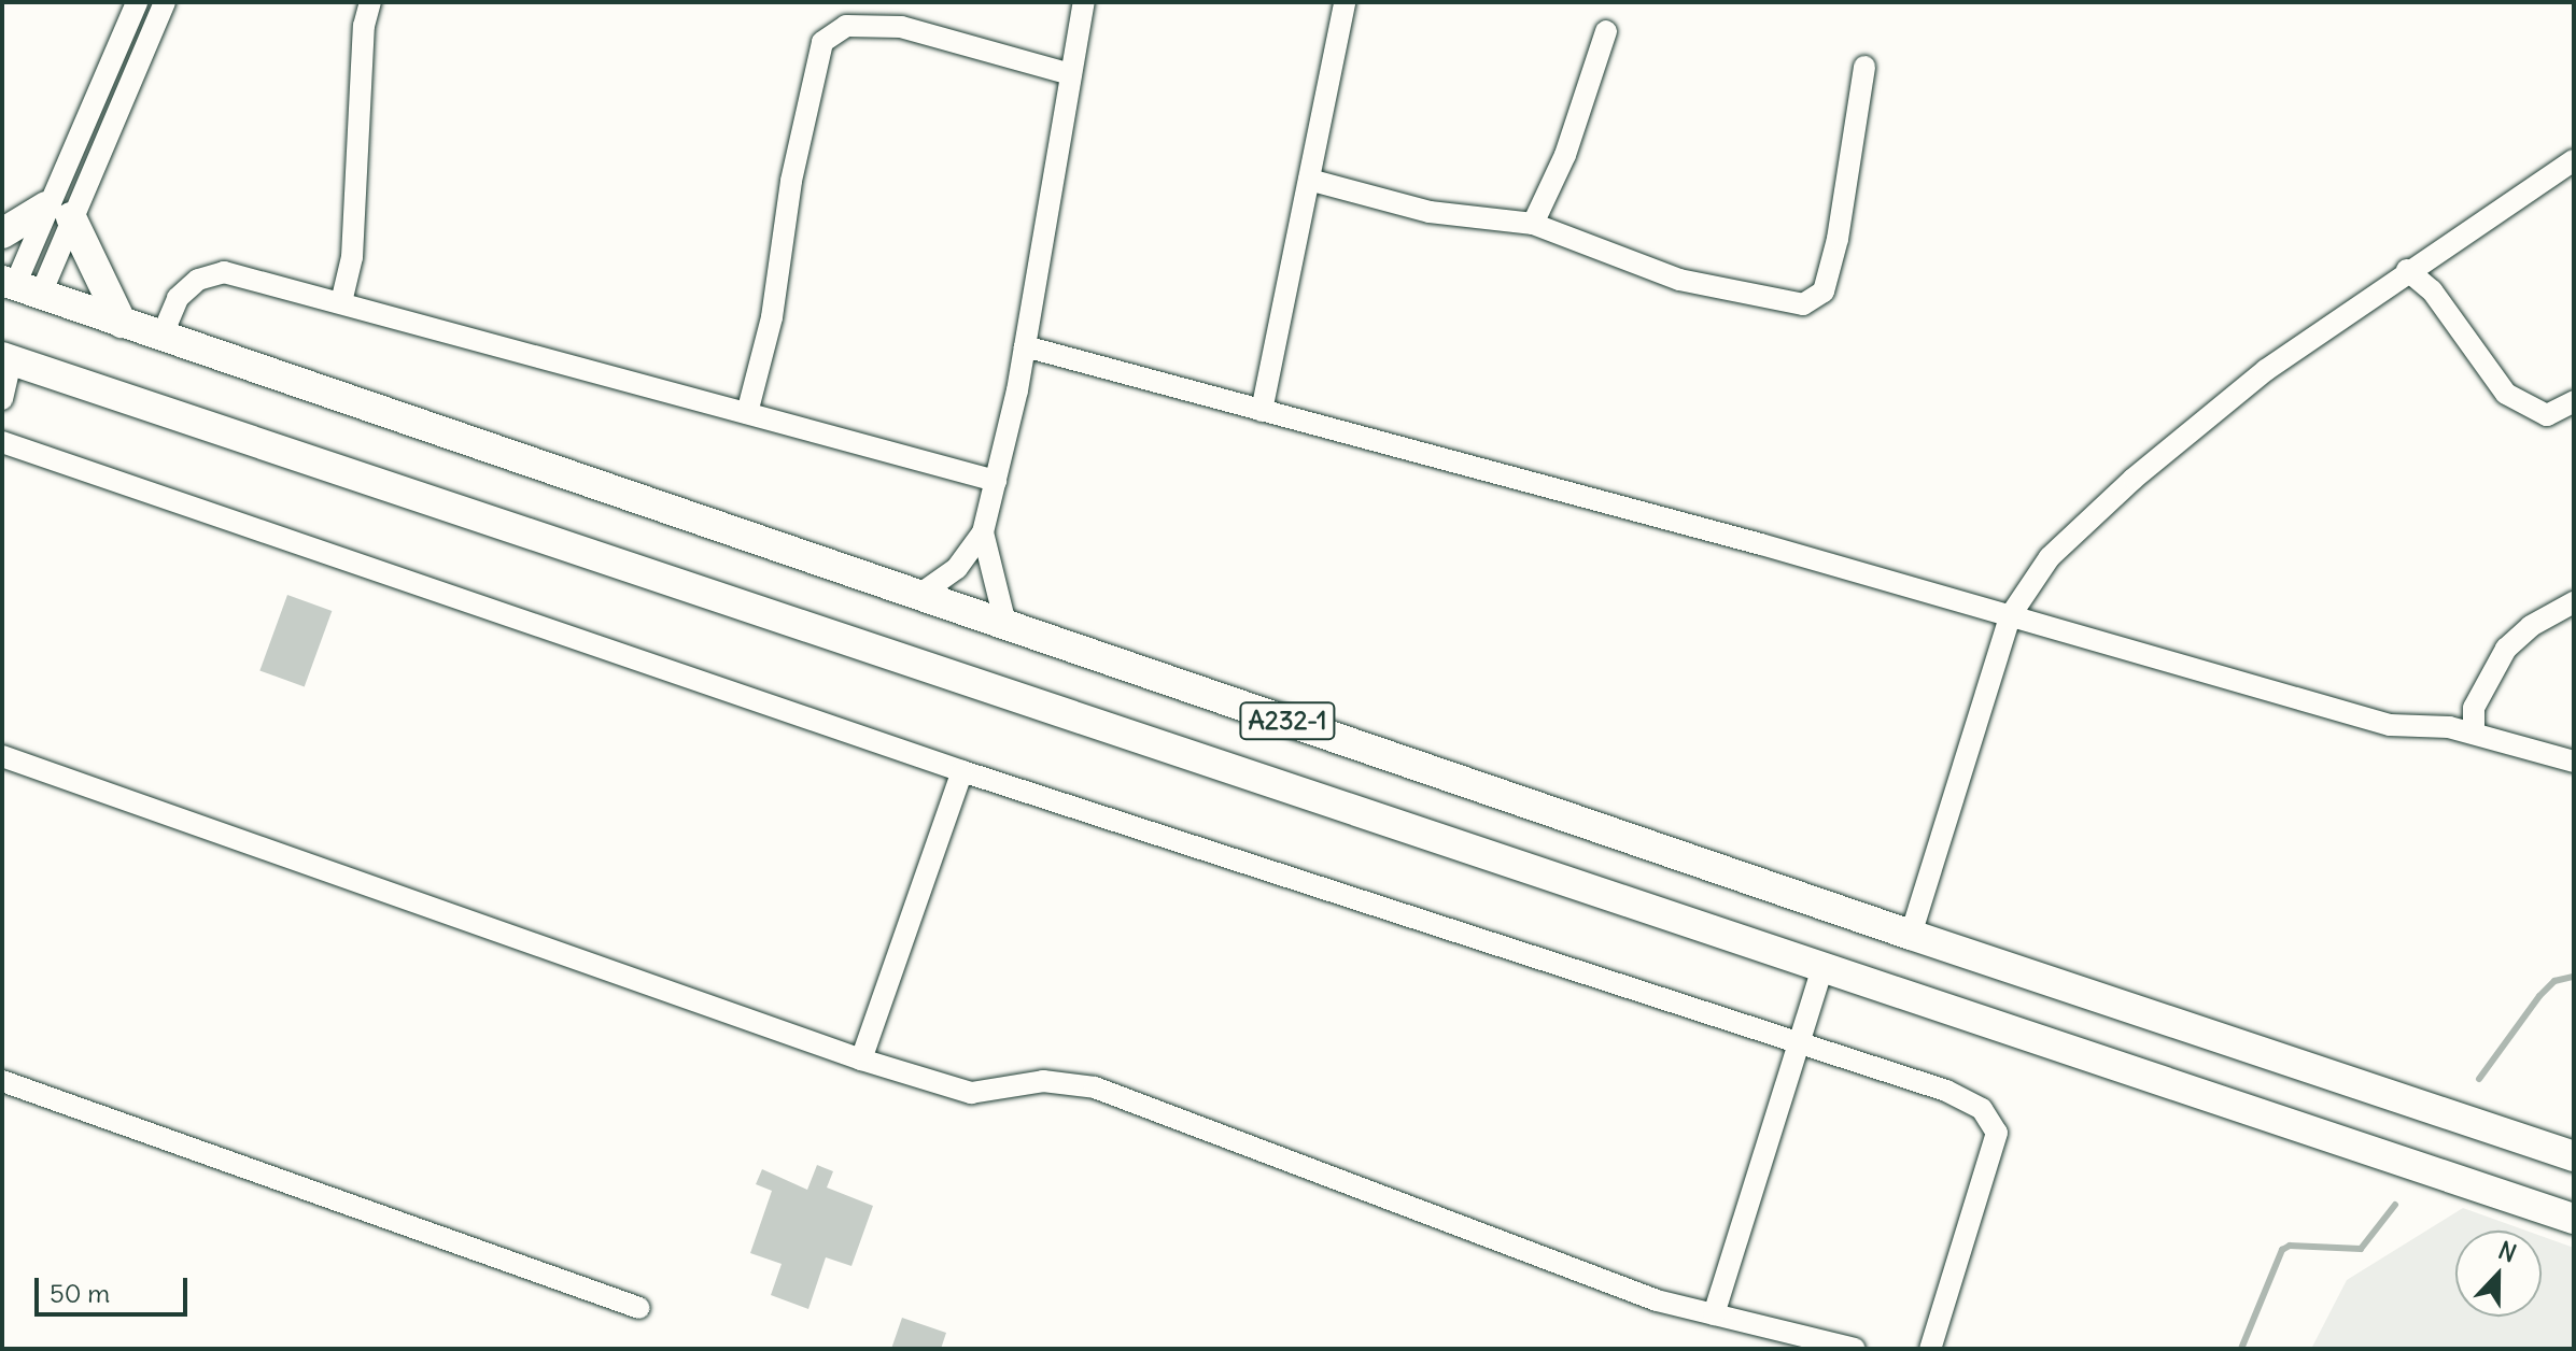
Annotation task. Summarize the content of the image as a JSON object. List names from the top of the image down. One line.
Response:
{"streets":{"highway":["A232-1"]},"scale_bar":"50 m","north":"top"}
